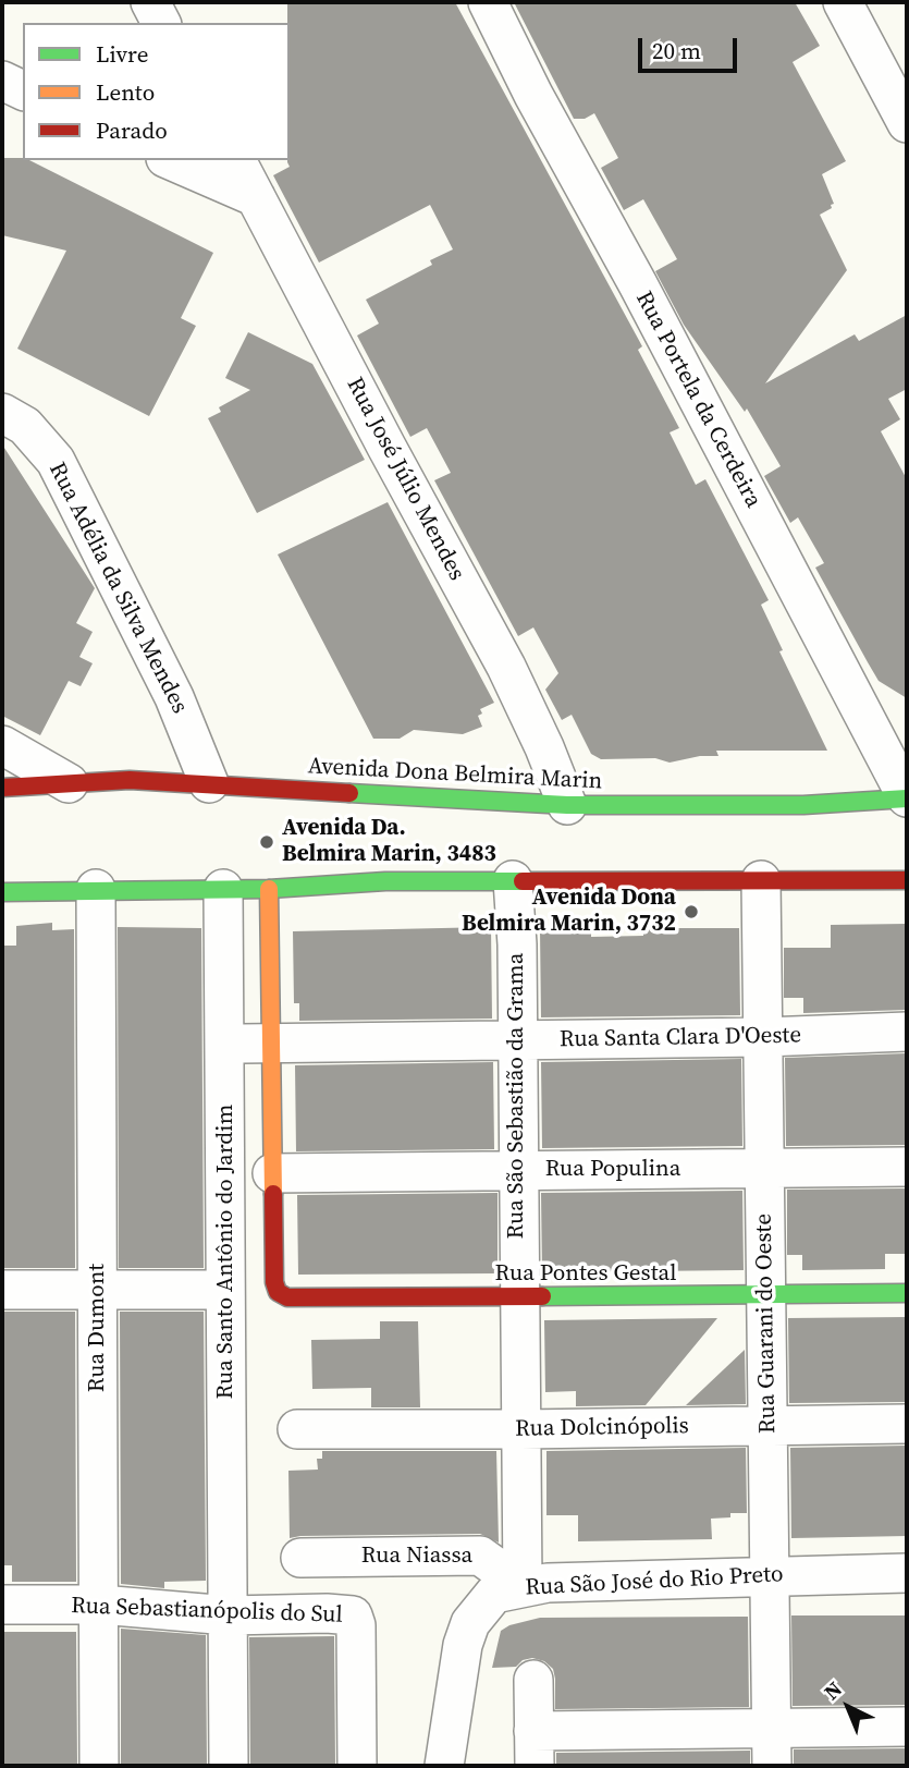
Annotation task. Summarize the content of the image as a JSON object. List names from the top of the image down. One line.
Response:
{"streets":{"main road":["Avenida Dona Belmira Marin","Rua Santo Antônio do Jardim","Rua Pontes Gestal"],"street":["Rua Portela da Cerdeira","Rua José Júlio Mendes","Rua Adélia da Silva Mendes","Rua Santa Clara D'Oeste","Rua São Sebastião da Grama","Rua Populina","Rua Guarani do Oeste","Rua Dumont","Rua Dolcinópolis","Rua Niassa","Rua São José do Rio Preto","Rua Sebastianópolis do Sul"]},"crossings":[["Rua Portela da Cerdeira","Avenida Dona Belmira Marin"],["Rua José Júlio Mendes","Avenida Dona Belmira Marin"],["Rua Adélia da Silva Mendes","Avenida Dona Belmira Marin"],["Rua Santa Clara D'Oeste","Rua São Sebastião da Grama"],["Rua Santa Clara D'Oeste","Rua Santo Antônio do Jardim"],["Rua Santa Clara D'Oeste","Rua Guarani do Oeste"],["Rua São Sebastião da Grama","Rua Populina"],["Rua São Sebastião da Grama","Rua Pontes Gestal"],["Rua São Sebastião da Grama","Rua Dolcinópolis"],["Rua São Sebastião da Grama","Rua Niassa"],["Rua São Sebastião da Grama","Rua São José do Rio Preto"],["Rua Populina","Rua Santo Antônio do Jardim"],["Rua Populina","Rua Guarani do Oeste"],["Rua Santo Antônio do Jardim","Rua Pontes Gestal"],["Rua Santo Antônio do Jardim","Rua Sebastianópolis do Sul"],["Rua Pontes Gestal","Rua Guarani do Oeste"],["Rua Guarani do Oeste","Rua Dolcinópolis"],["Rua Guarani do Oeste","Rua São José do Rio Preto"],["Rua Dumont","Rua Sebastianópolis do Sul"],["Rua Niassa","Rua São José do Rio Preto"]],"places":["Avenida Da. Belmira Marin, 3483","Avenida Dona Belmira Marin, 3732"],"legend":["Livre","Lento","Parado"],"scale_bar":"20 m","north":"top left"}
